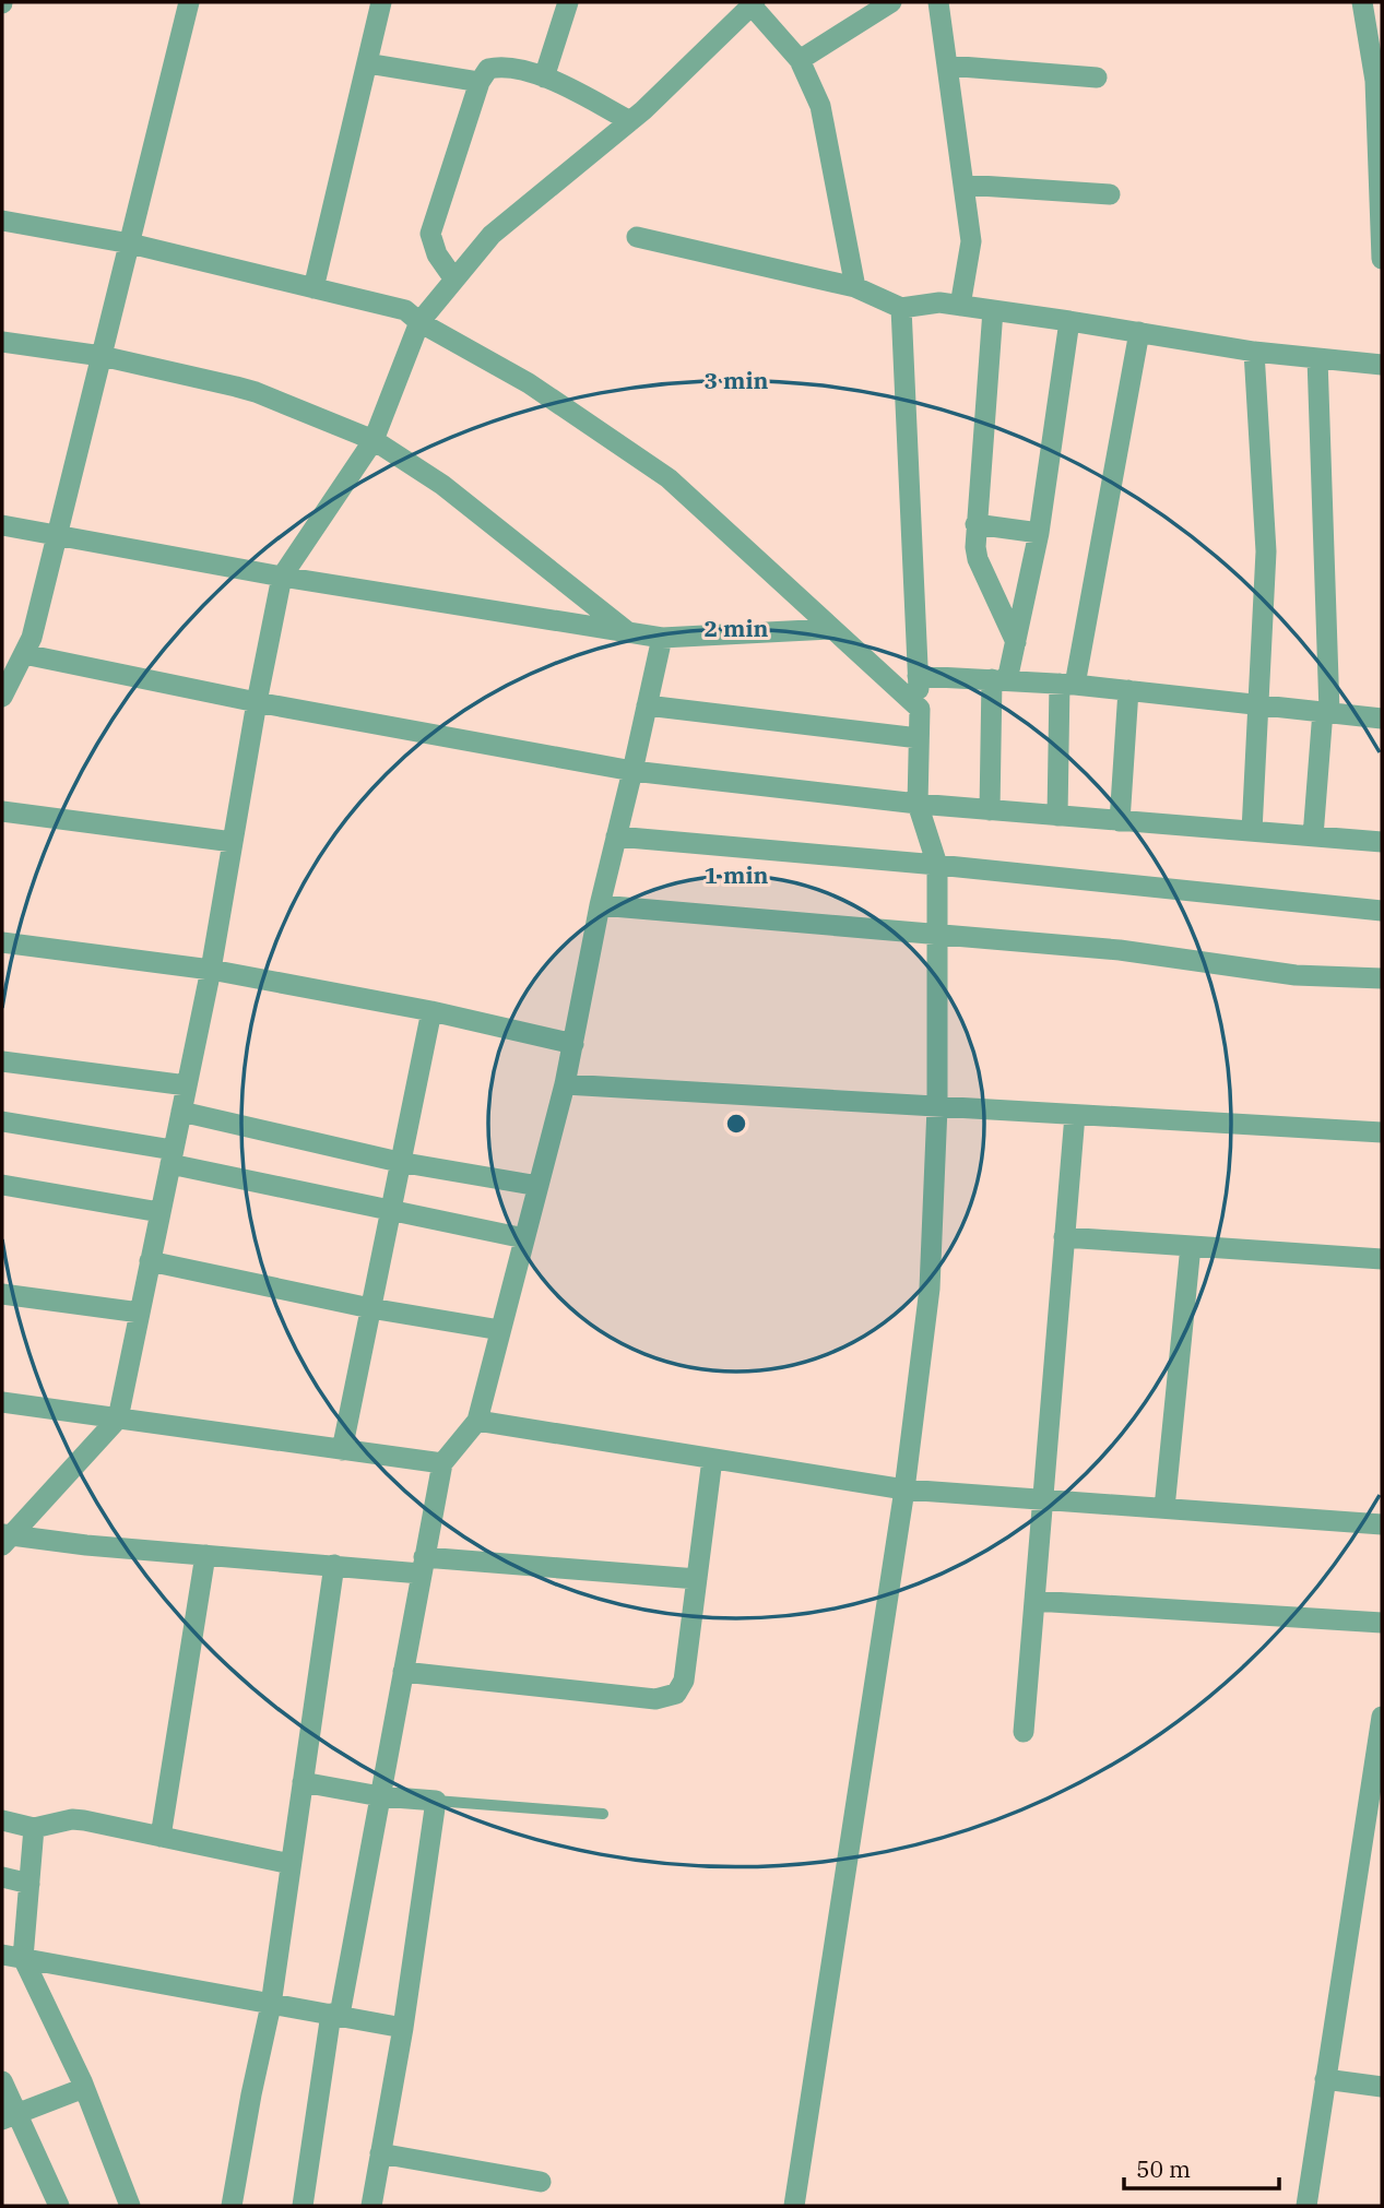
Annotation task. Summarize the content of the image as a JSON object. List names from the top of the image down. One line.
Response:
{"scale_bar":"50 m","rings":["3 min","2 min","1 min"]}
